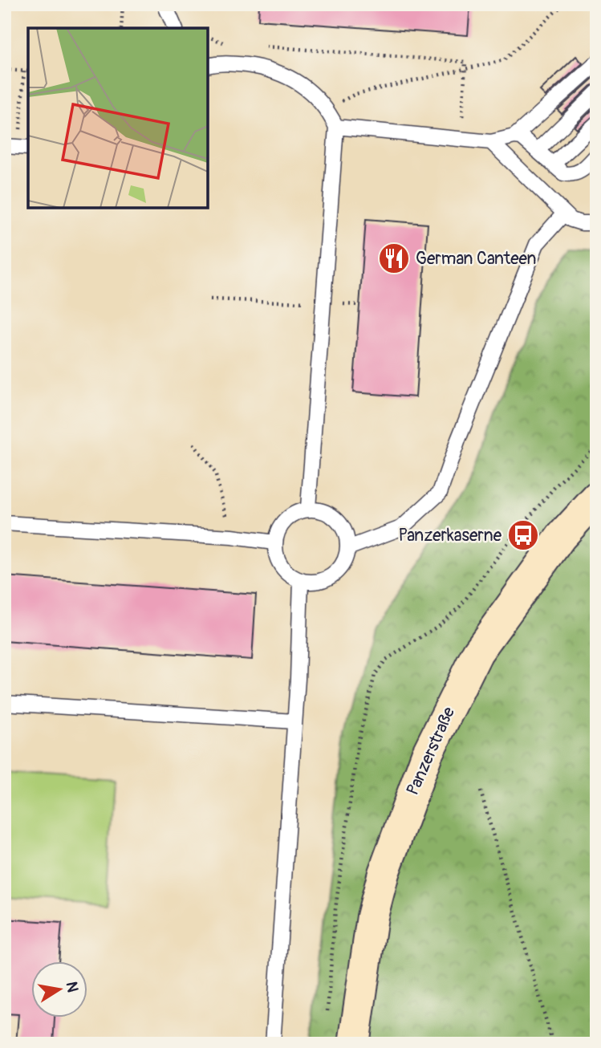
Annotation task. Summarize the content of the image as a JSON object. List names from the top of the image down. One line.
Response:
{"streets":{"main road":["Panzerstraße"]},"places":{"restaurant":["German Canteen"],"bus stop":["Panzerkaserne"]},"north":"right"}
